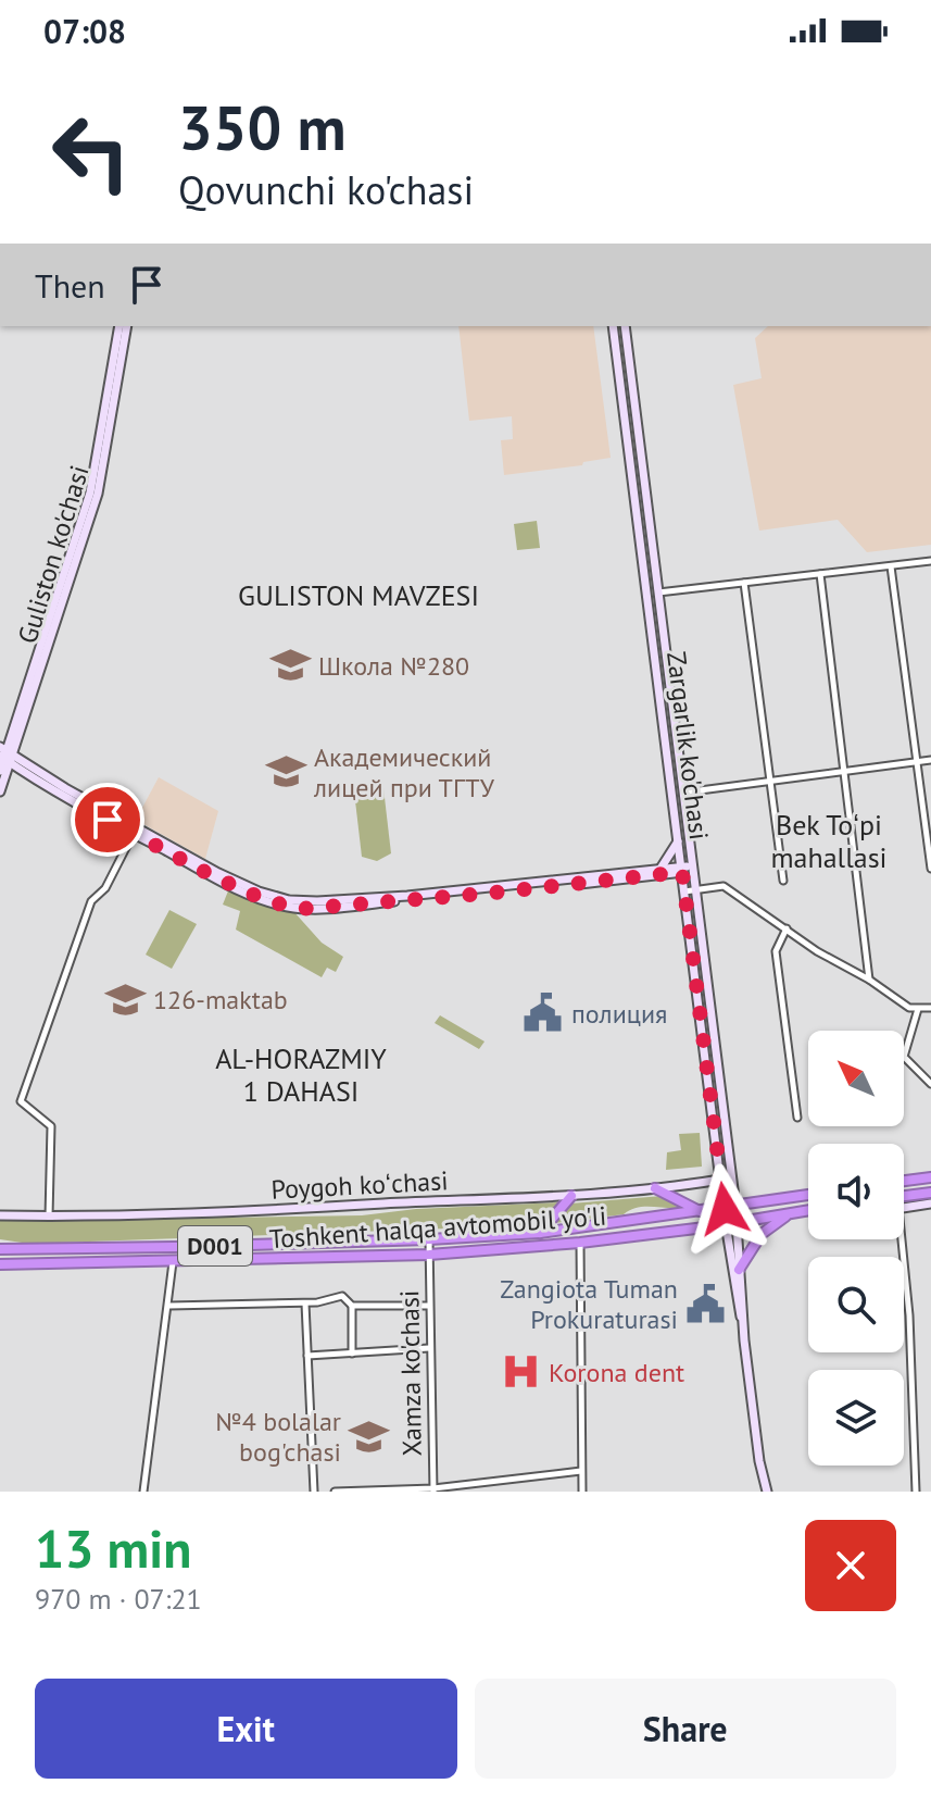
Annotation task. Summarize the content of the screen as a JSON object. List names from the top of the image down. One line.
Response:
{"streets":{"highway":["Toshkent halqa avtomobil yo'li","D001"],"main road":["Guliston ko'chasi","Zargarlik ko'chasi","Poygoh koʻchasi"],"street":["Xamza ko'chasi"]},"crossings":[["Zargarlik ko'chasi","Poygoh koʻchasi"],["Zargarlik ko'chasi","Toshkent halqa avtomobil yo'li"],["Toshkent halqa avtomobil yo'li","Xamza ko'chasi"]],"districts":["GULISTON MAVZESI","Bek Toʻpi mahallasi","AL-HORAZMIY 1 DAHASI"],"places":{"school or university":["Школа №280","Академический лицей при ТГТУ","126-maktab","№4 bolalar bog'chasi"],"public building":["полиция","Zangiota Tuman Prokuraturasi"],"hospital":["Korona dent"]},"north":"top left","page":{"status":"07:08","turn":["350 m","Qovunchi ko'chasi"],"then":"Then","heading":["13 min","970 m · 07:21"],"buttons":["Exit","Share"]}}
